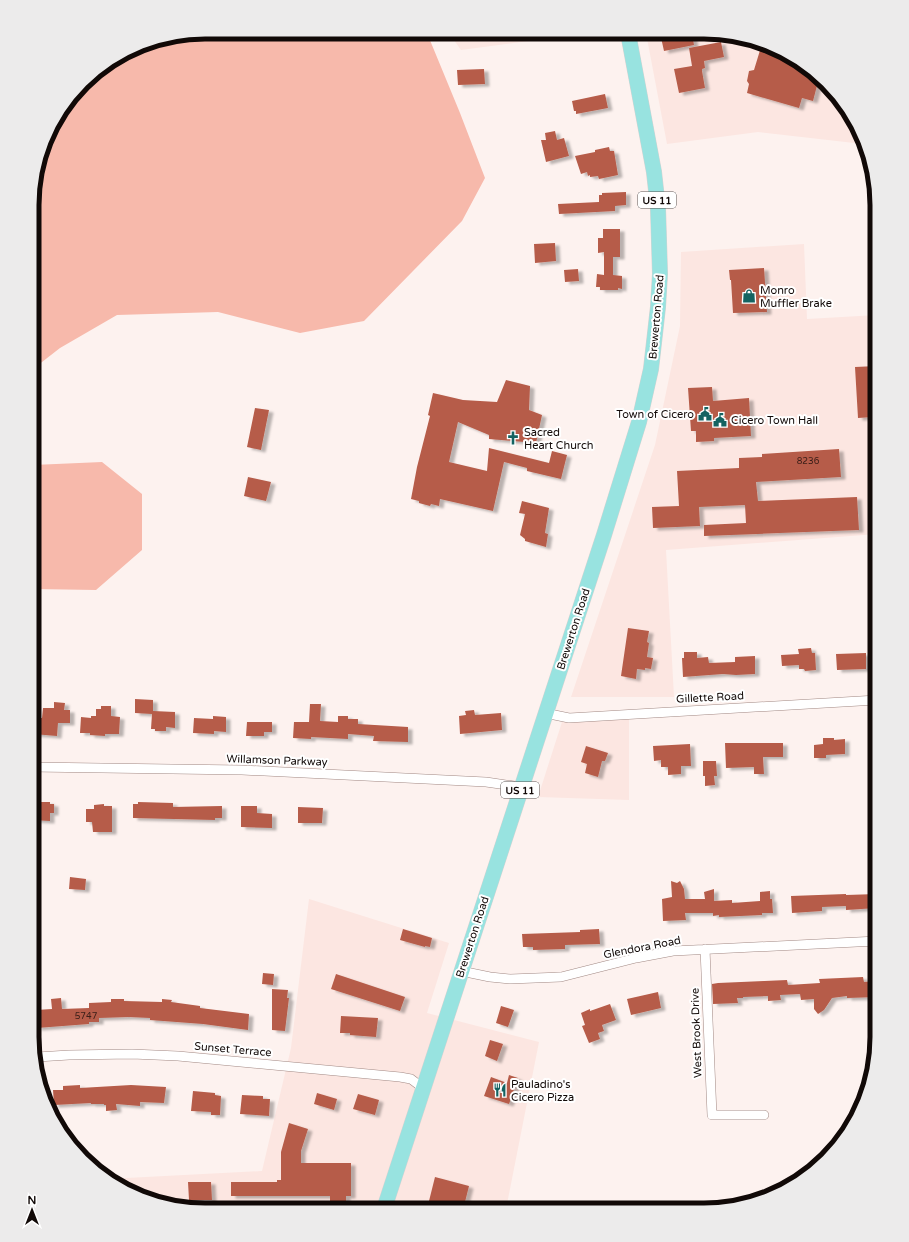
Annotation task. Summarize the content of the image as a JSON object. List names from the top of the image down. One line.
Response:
{"streets":{"main road":["US 11","Brewerton Road"],"street":["Gillette Road","Willamson Parkway","Glendora Road","West Brook Drive","Sunset Terrace"]},"crossings":[["Brewerton Road","Gillette Road"],["Brewerton Road","Willamson Parkway"],["Brewerton Road","Glendora Road"],["Brewerton Road","Sunset Terrace"],["Glendora Road","West Brook Drive"]],"places":{"shop":["Monro Muffler Brake"],"public building":["Town of Cicero","Cicero Town Hall"],"church":["Sacred Heart Church"],"restaurant":["Pauladino's Cicero Pizza"]},"house_numbers":["8236","5747"],"north":"top"}
